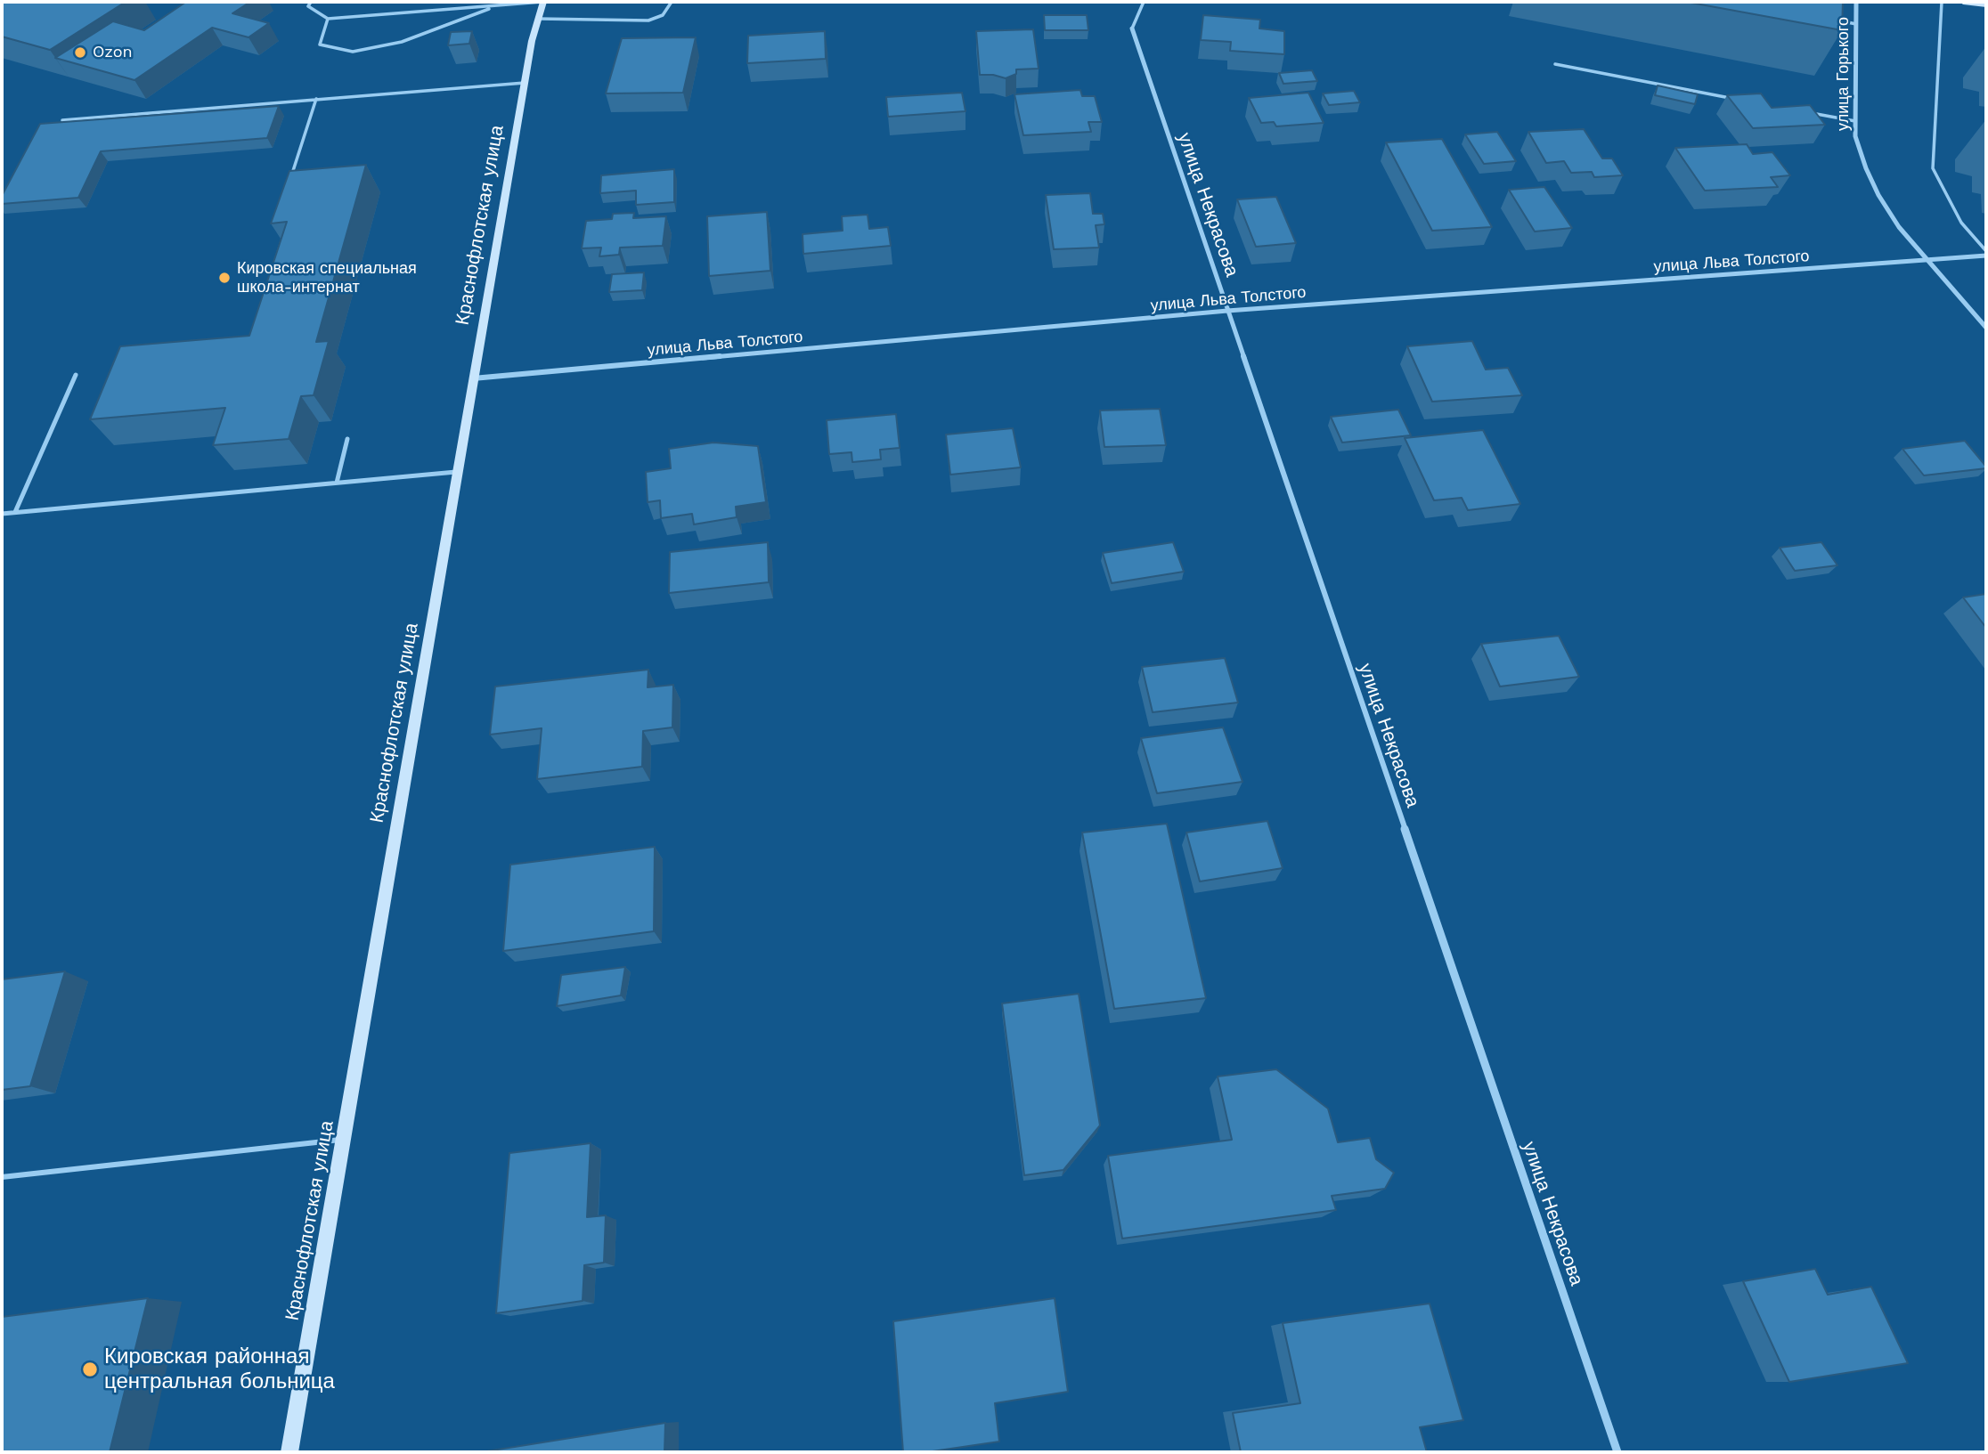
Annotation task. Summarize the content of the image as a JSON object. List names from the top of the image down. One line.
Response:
{"streets":{"street":["улица Горького","улица Некрасова","Краснофлотская улица","улица Льва Толстого"]},"crossings":[["улица Горького","улица Льва Толстого"],["улица Некрасова","улица Льва Толстого"],["Краснофлотская улица","улица Льва Толстого"]],"places":["Ozon","Кировская специальная школа-интернат","Кировская районная центральная больница"]}
